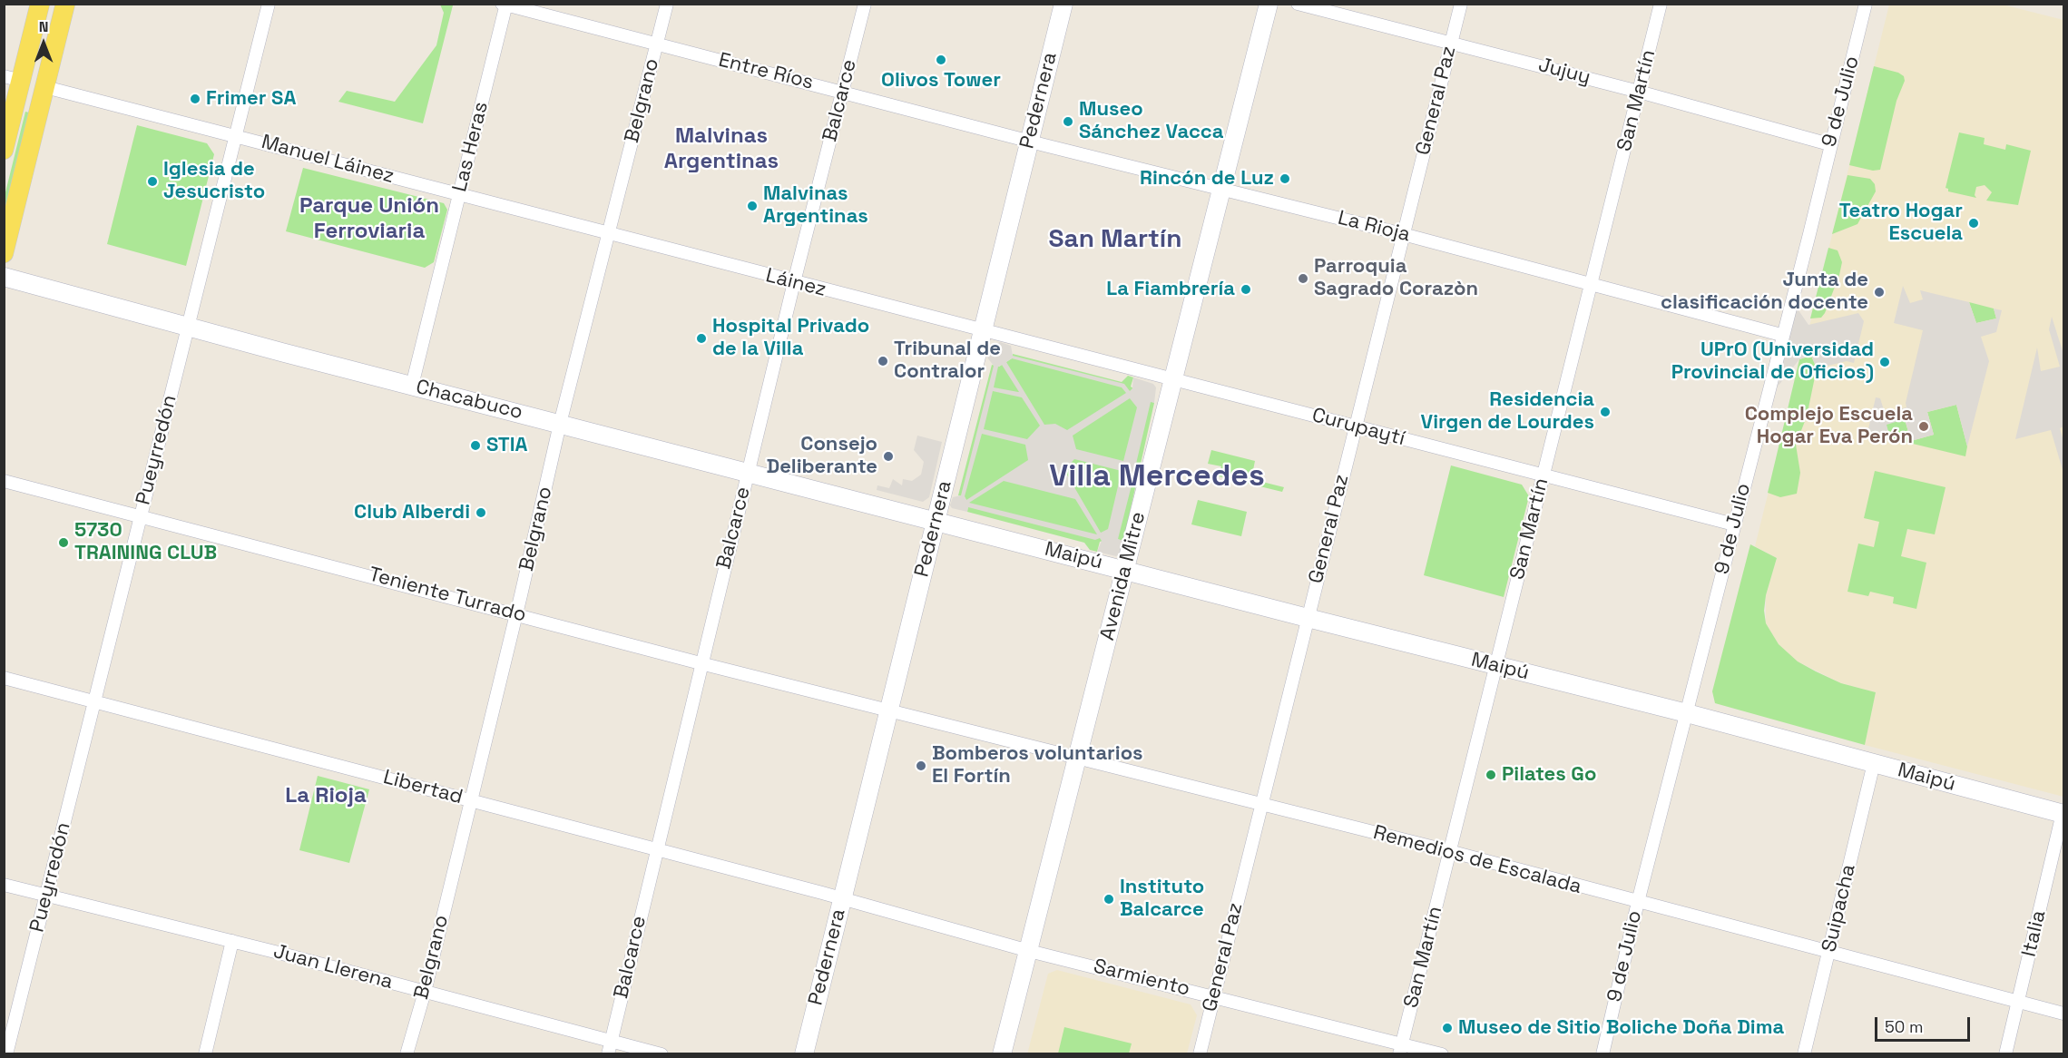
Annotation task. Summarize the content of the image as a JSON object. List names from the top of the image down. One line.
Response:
{"streets":{"street":["Entre Ríos","Jujuy","Belgrano","Balcarce","Pedernera","General Paz","San Martín","9 de Julio","Las Heras","Manuel Láinez","La Rioja","Láinez","Chacabuco","Curupaytí","Pueyrredón","Maipú","Avenida Mitre","Teniente Turrado","Libertad","Remedios de Escalada","Suipacha","Italia","Juan Llerena","Sarmiento"]},"crossings":[["Entre Ríos","Belgrano"],["Entre Ríos","Balcarce"],["Entre Ríos","Pedernera"],["Entre Ríos","Las Heras"],["Entre Ríos","La Rioja"],["Jujuy","General Paz"],["Jujuy","San Martín"],["Jujuy","9 de Julio"],["Belgrano","Manuel Láinez"],["Belgrano","Láinez"],["Belgrano","Chacabuco"],["Belgrano","Teniente Turrado"],["Belgrano","Libertad"],["Belgrano","Juan Llerena"],["Balcarce","Láinez"],["Balcarce","Chacabuco"],["Balcarce","Teniente Turrado"],["Balcarce","Libertad"],["Balcarce","Juan Llerena"],["Pedernera","La Rioja"],["Pedernera","Láinez"],["Pedernera","Chacabuco"],["Pedernera","Curupaytí"],["Pedernera","Maipú"],["Pedernera","Teniente Turrado"],["Pedernera","Libertad"],["Pedernera","Remedios de Escalada"],["Pedernera","Sarmiento"],["General Paz","La Rioja"],["General Paz","Curupaytí"],["General Paz","Maipú"],["General Paz","Remedios de Escalada"],["General Paz","Sarmiento"],["San Martín","La Rioja"],["San Martín","Curupaytí"],["San Martín","Maipú"],["San Martín","Remedios de Escalada"],["San Martín","Sarmiento"],["9 de Julio","La Rioja"],["9 de Julio","Curupaytí"],["9 de Julio","Maipú"],["9 de Julio","Remedios de Escalada"],["Las Heras","Manuel Láinez"],["Las Heras","Chacabuco"],["Manuel Láinez","Láinez"],["Manuel Láinez","Pueyrredón"],["La Rioja","Avenida Mitre"],["Láinez","Curupaytí"],["Chacabuco","Pueyrredón"],["Chacabuco","Maipú"],["Curupaytí","Avenida Mitre"],["Pueyrredón","Teniente Turrado"],["Pueyrredón","Libertad"],["Pueyrredón","Juan Llerena"],["Maipú","Avenida Mitre"],["Maipú","Suipacha"],["Maipú","Italia"],["Avenida Mitre","Remedios de Escalada"],["Avenida Mitre","Sarmiento"],["Teniente Turrado","Remedios de Escalada"],["Libertad","Sarmiento"],["Remedios de Escalada","Suipacha"],["Remedios de Escalada","Italia"]],"districts":["Malvinas Argentinas","Parque Unión Ferroviaria","San Martín","Villa Mercedes","La Rioja"],"places":["Olivos Tower","Frimer SA","Museo Sánchez Vacca","Rincón de Luz","Iglesia de Jesucristo","Malvinas Argentinas","Teatro Hogar Escuela","Parroquia Sagrado Corazòn","La Fiambrería","Junta de clasificación docente","Hospital Privado de la Villa","Tribunal de Contralor","UPrO (Universidad Provincial de Oficios)","Residencia Virgen de Lourdes","Complejo Escuela Hogar Eva Perón","STIA","Consejo Deliberante","Club Alberdi","5730 TRAINING CLUB","Bomberos voluntarios El Fortín","Pilates Go","Instituto Balcarce","Museo de Sitio Boliche Doña Dima"],"scale_bar":"50 m","north":"top"}
